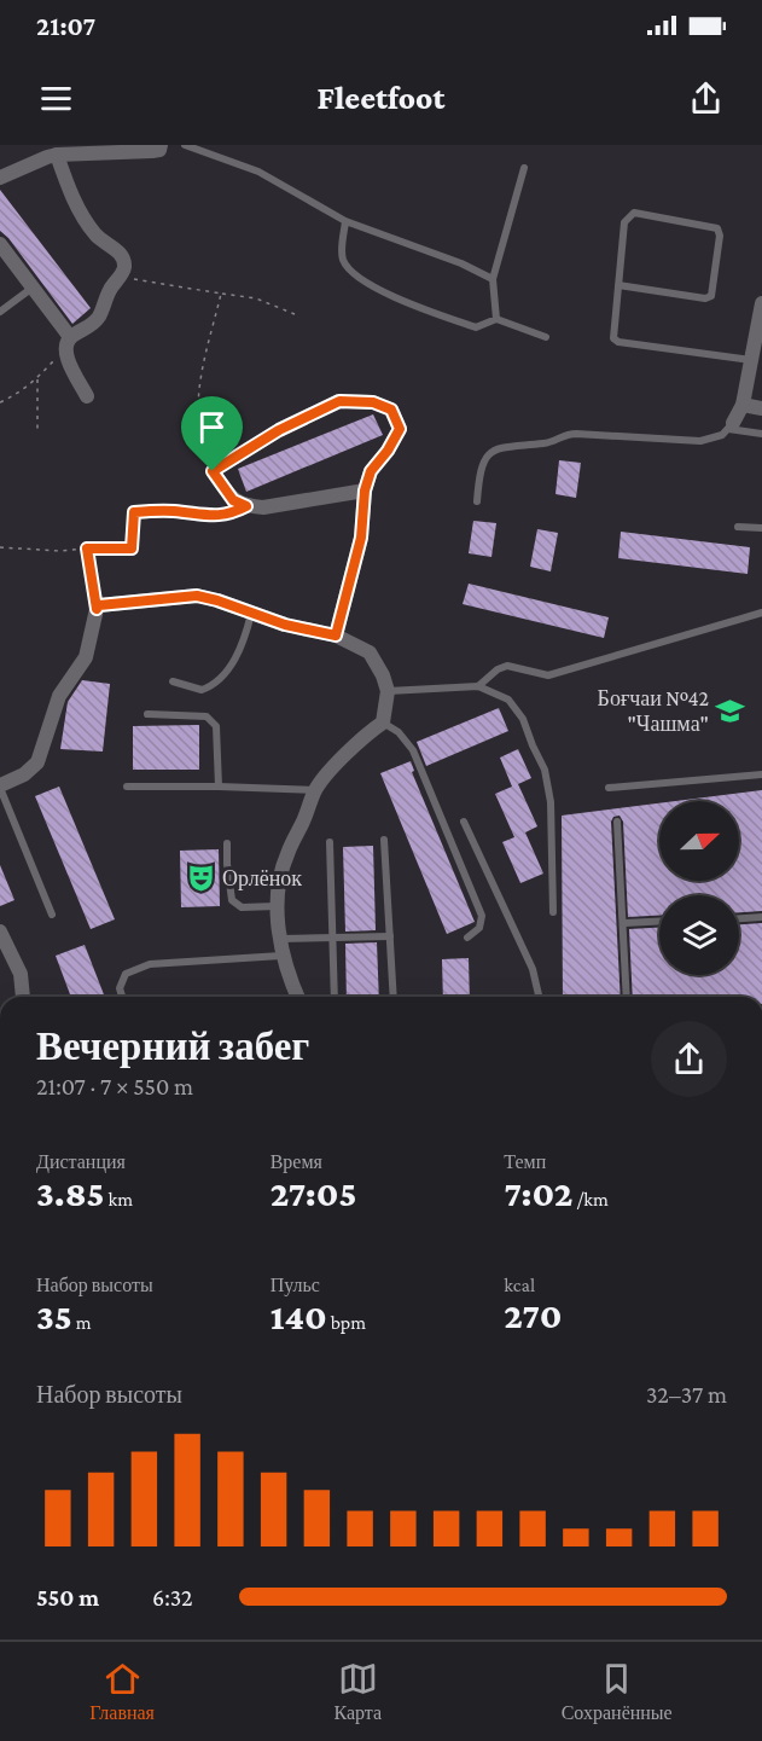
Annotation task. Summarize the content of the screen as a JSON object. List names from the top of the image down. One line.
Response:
{"places":{"school or university":["Боғчаи №42 \"Чашма\""],"theatre":["Орлёнок"]},"north":"right","page":{"status":"21:07","header":"Fleetfoot","heading":["Вечерний забег","21:07 · 7 × 550 m"],"stats":[["Дистанция","3.85 km"],["Время","27:05"],["Темп","7:02 /km"],["Набор высоты","35 m"],["Пульс","140 bpm"],["kcal","270"]],"chart":["Набор высоты","32–37 m"],"list":[{"name":"550 m","note":"6:32"}],"tabs":["Главная","Карта","Сохранённые"]}}
